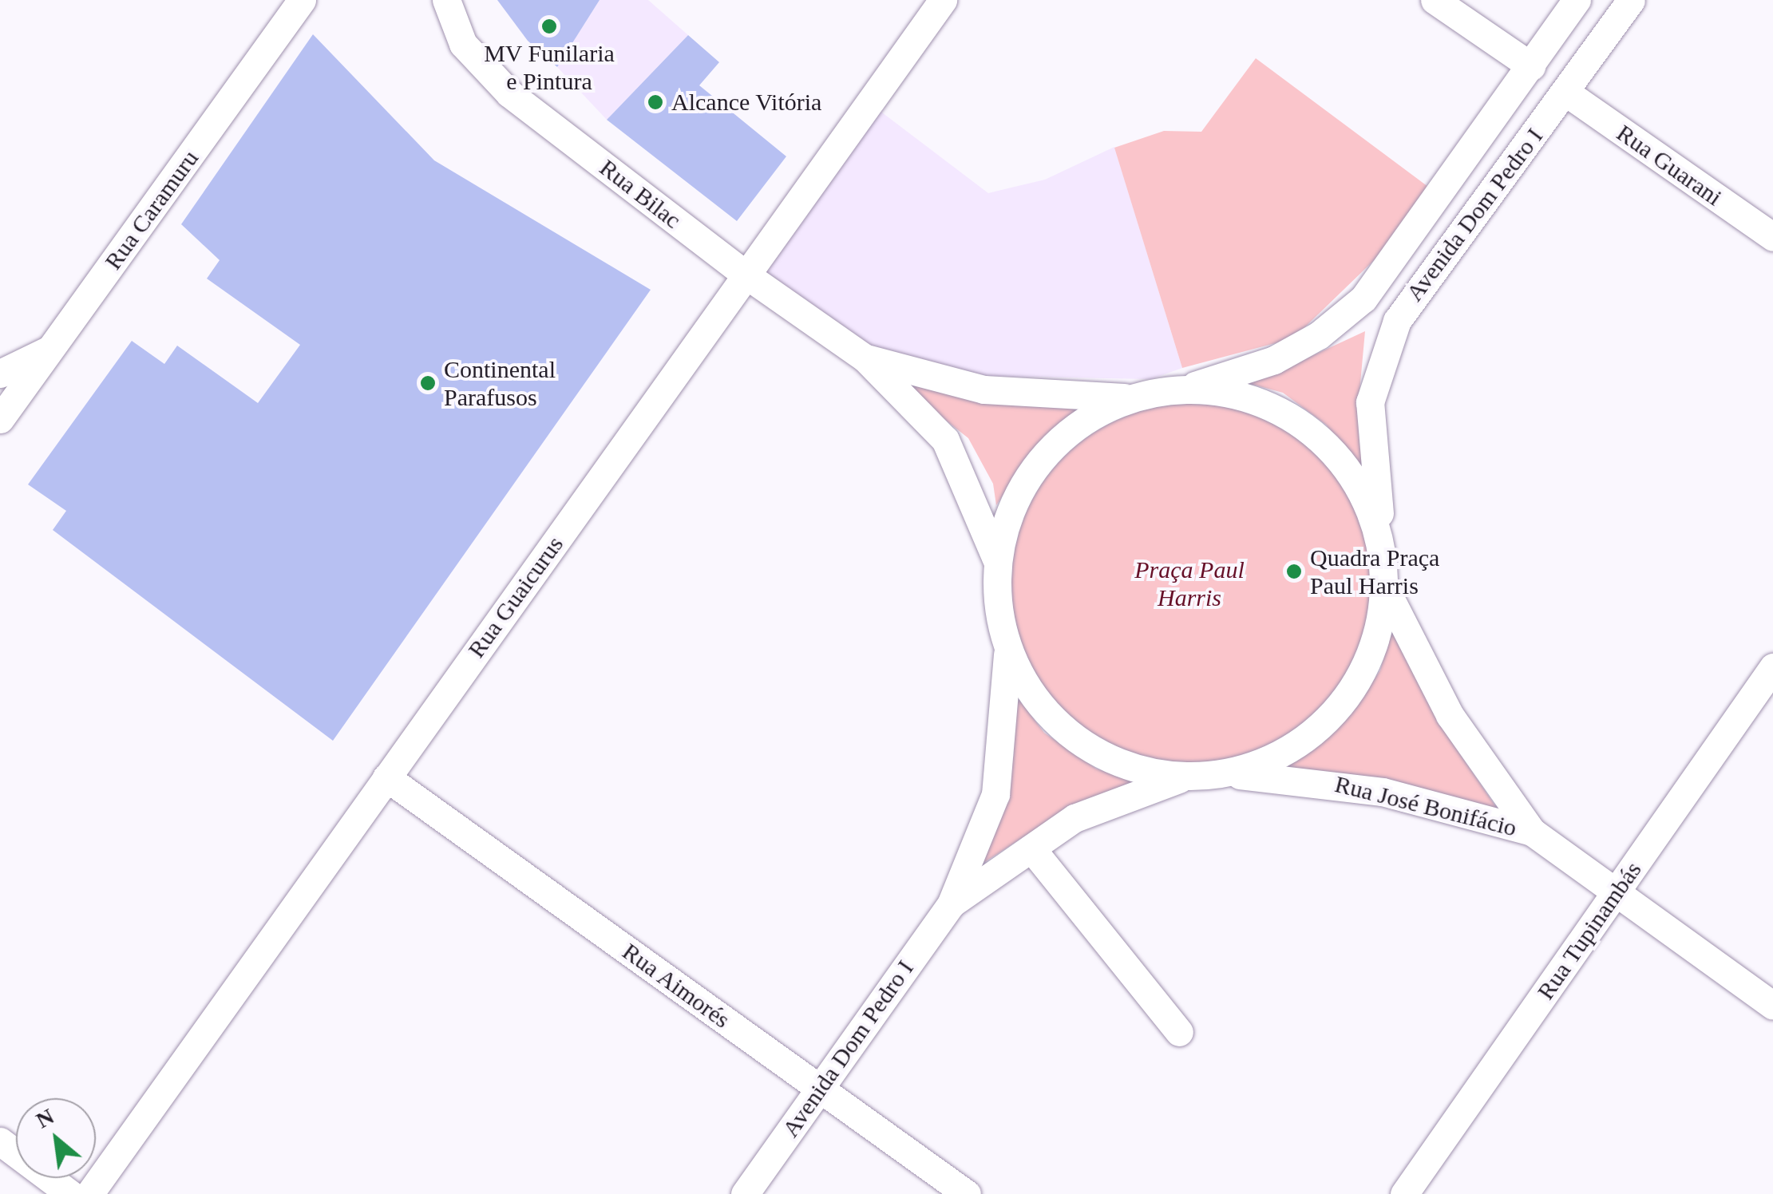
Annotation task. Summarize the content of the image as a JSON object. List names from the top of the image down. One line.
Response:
{"streets":{"street":["Rua Guarani","Rua Bilac","Rua Caramuru","Avenida Dom Pedro I","Rua Guaicurus","Rua José Bonifácio","Rua Tupinambás","Rua Aimorés"]},"crossings":[["Rua Guarani","Avenida Dom Pedro I"],["Rua Bilac","Rua Guaicurus"],["Avenida Dom Pedro I","Rua Aimorés"],["Rua Guaicurus","Rua Aimorés"],["Rua José Bonifácio","Rua Tupinambás"]],"parks":["Praça Paul Harris"],"places":["MV Funilaria e Pintura","Alcance Vitória","Continental Parafusos","Quadra Praça Paul Harris"],"north":"top left"}
